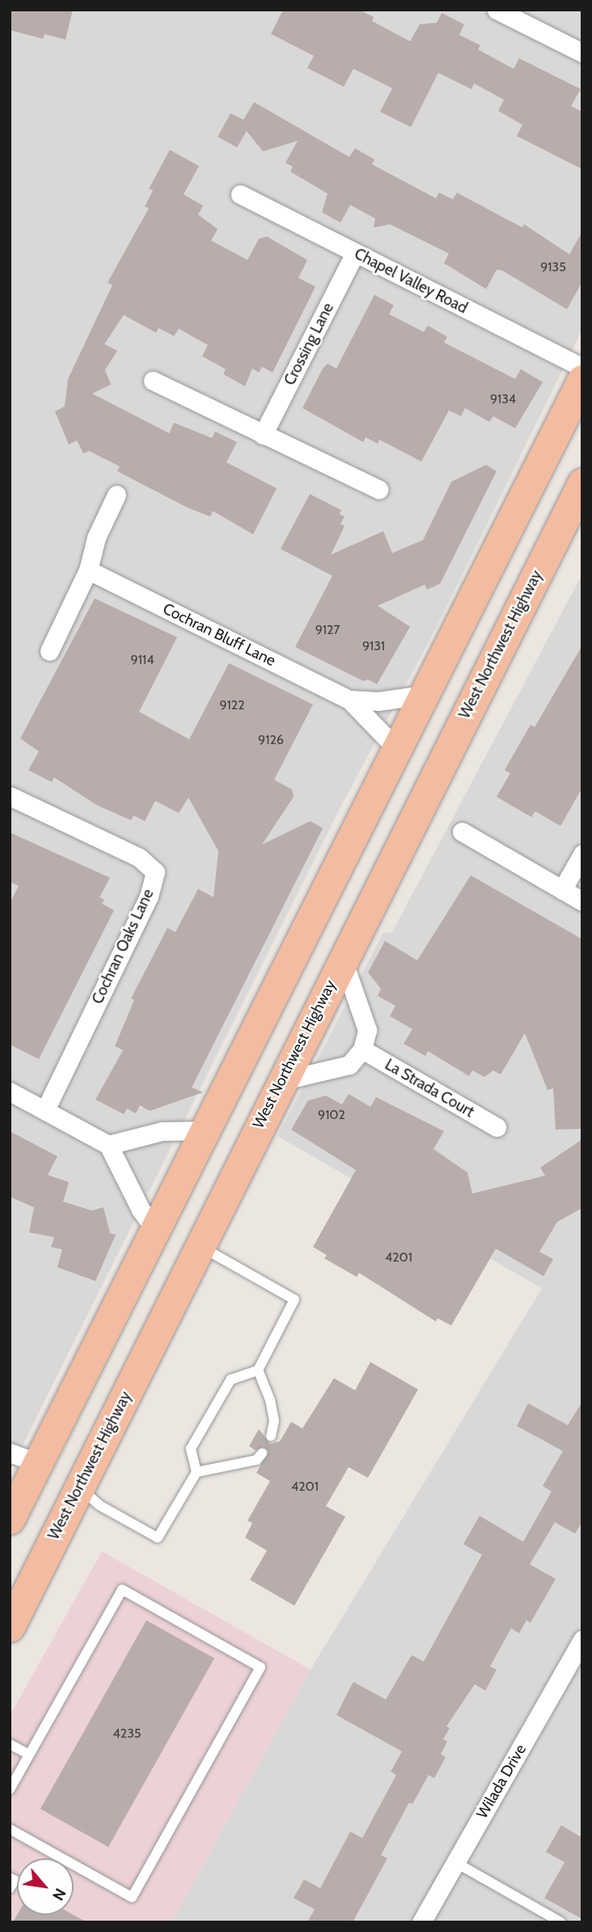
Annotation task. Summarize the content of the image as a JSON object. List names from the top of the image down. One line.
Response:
{"streets":{"main road":["West Northwest Highway"],"street":["Chapel Valley Road","Crossing Lane","Cochran Bluff Lane","Cochran Oaks Lane","La Strada Court","Wilada Drive"]},"crossings":[["Chapel Valley Road","Crossing Lane"]],"house_numbers":["9135","9134","9127","9131","9114","9122","9126","9102","4201","4201","4235"],"north":"bottom right"}
